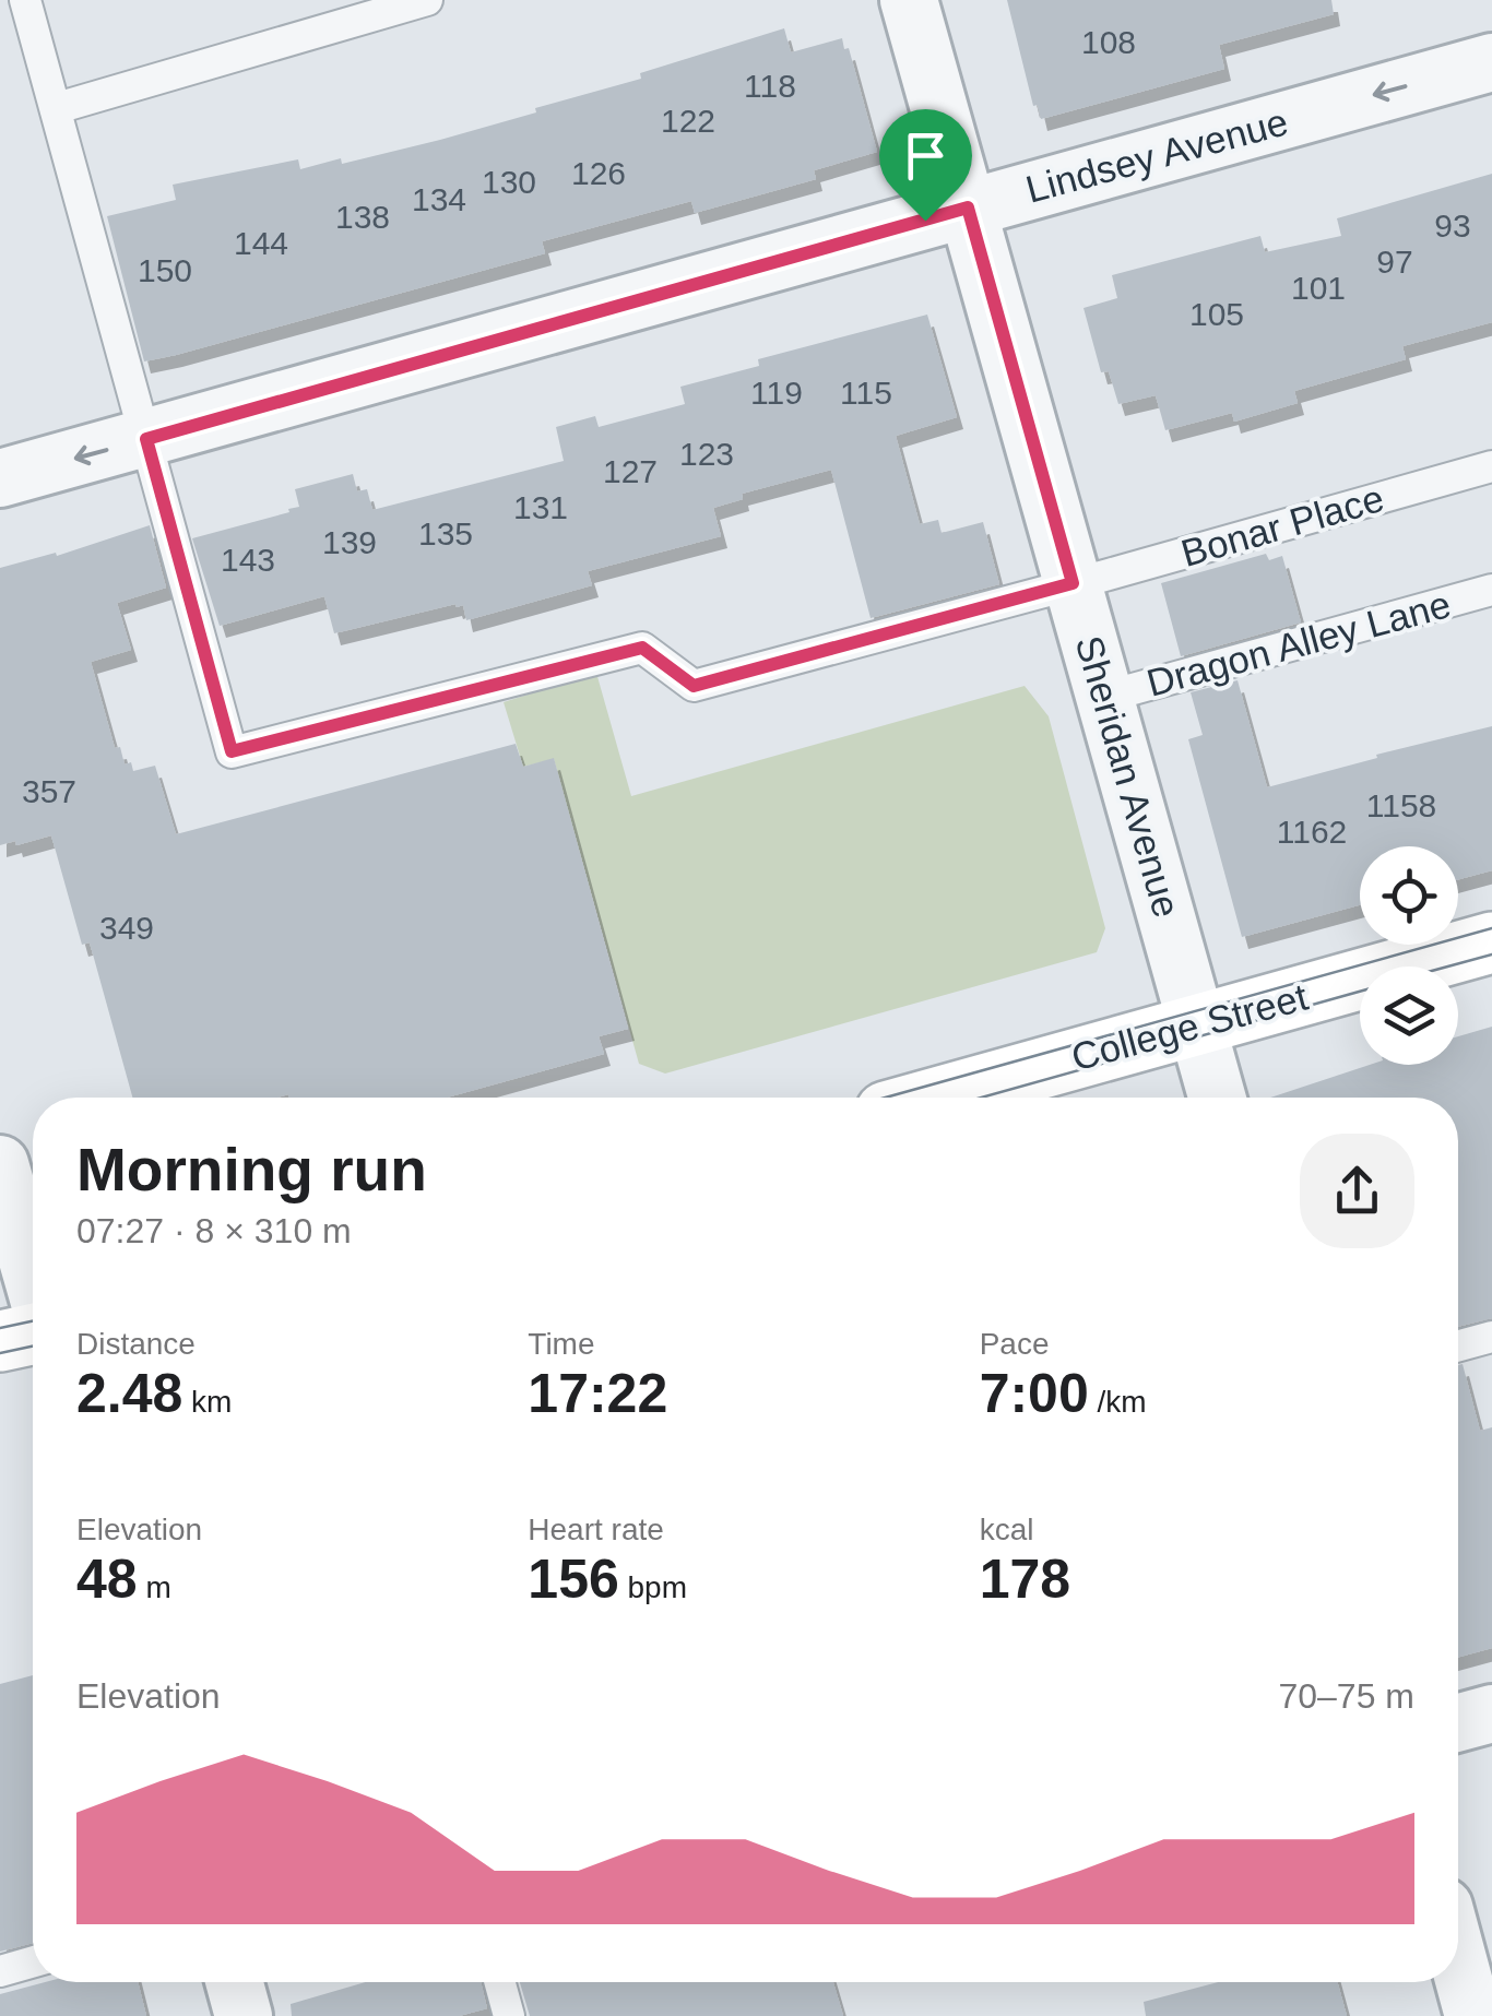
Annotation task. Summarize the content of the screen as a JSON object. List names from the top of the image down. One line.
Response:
{"streets":{"main road":["College Street"],"street":["Lindsey Avenue","Sheridan Avenue"],"lane":["Bonar Place","Dragon Alley Lane"]},"crossings":[["Lindsey Avenue","Bonar Place"],["Lindsey Avenue","Sheridan Avenue"],["Bonar Place","Sheridan Avenue"],["Dragon Alley Lane","Sheridan Avenue"],["Sheridan Avenue","College Street"]],"one_way":["Lindsey Avenue"],"house_numbers":["108","118","122","126","130","134","138","93","144","97","150","101","105","119","115","123","127","131","135","139","143","357","1158","1162","349"],"page":{"heading":["Morning run","07:27 · 8 × 310 m"],"stats":[["Distance","2.48 km"],["Time","17:22"],["Pace","7:00 /km"],["Elevation","48 m"],["Heart rate","156 bpm"],["kcal","178"]],"chart":["Elevation","70–75 m"]}}
